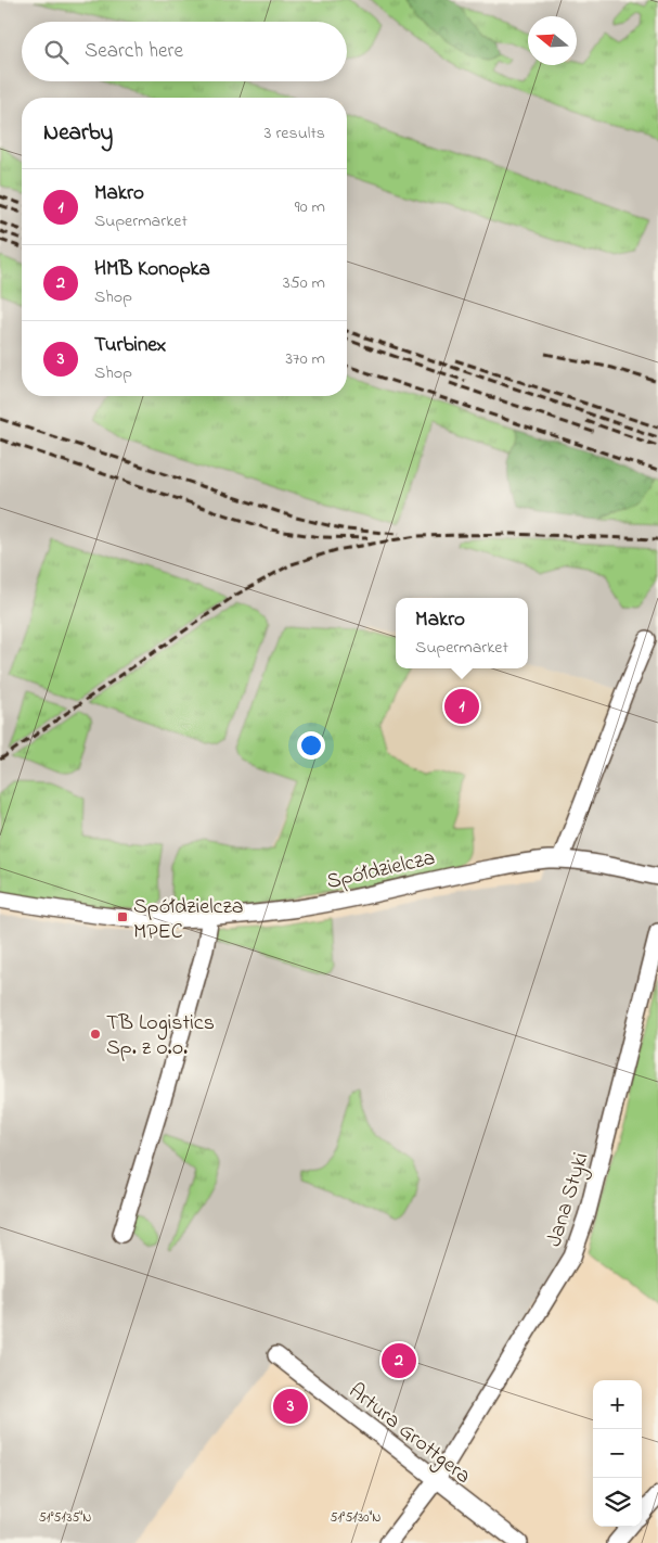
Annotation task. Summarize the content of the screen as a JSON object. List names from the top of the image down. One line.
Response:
{"streets":{"street":["Spółdzielcza","Jana Styki","Artura Grottgera"]},"crossings":[["Jana Styki","Artura Grottgera"]],"places":{"transit":["Spółdzielcza MPEC"],"other":["TB Logistics Sp. z o.o."]},"north":"left","page":{"search":"Search here","heading":["Nearby","3 results"],"list":[{"mark":"1","name":"Makro","note":"Supermarket","value":"90 m"},{"mark":"2","name":"HMB Konopka","note":"Shop","value":"350 m"},{"mark":"3","name":"Turbinex","note":"Shop","value":"370 m"}],"popup":["Makro","Supermarket"],"pins":["1","2","3"],"map_buttons":["+","−"]},"coordinates":["51°51'35\"N","51°51'30\"N"]}
